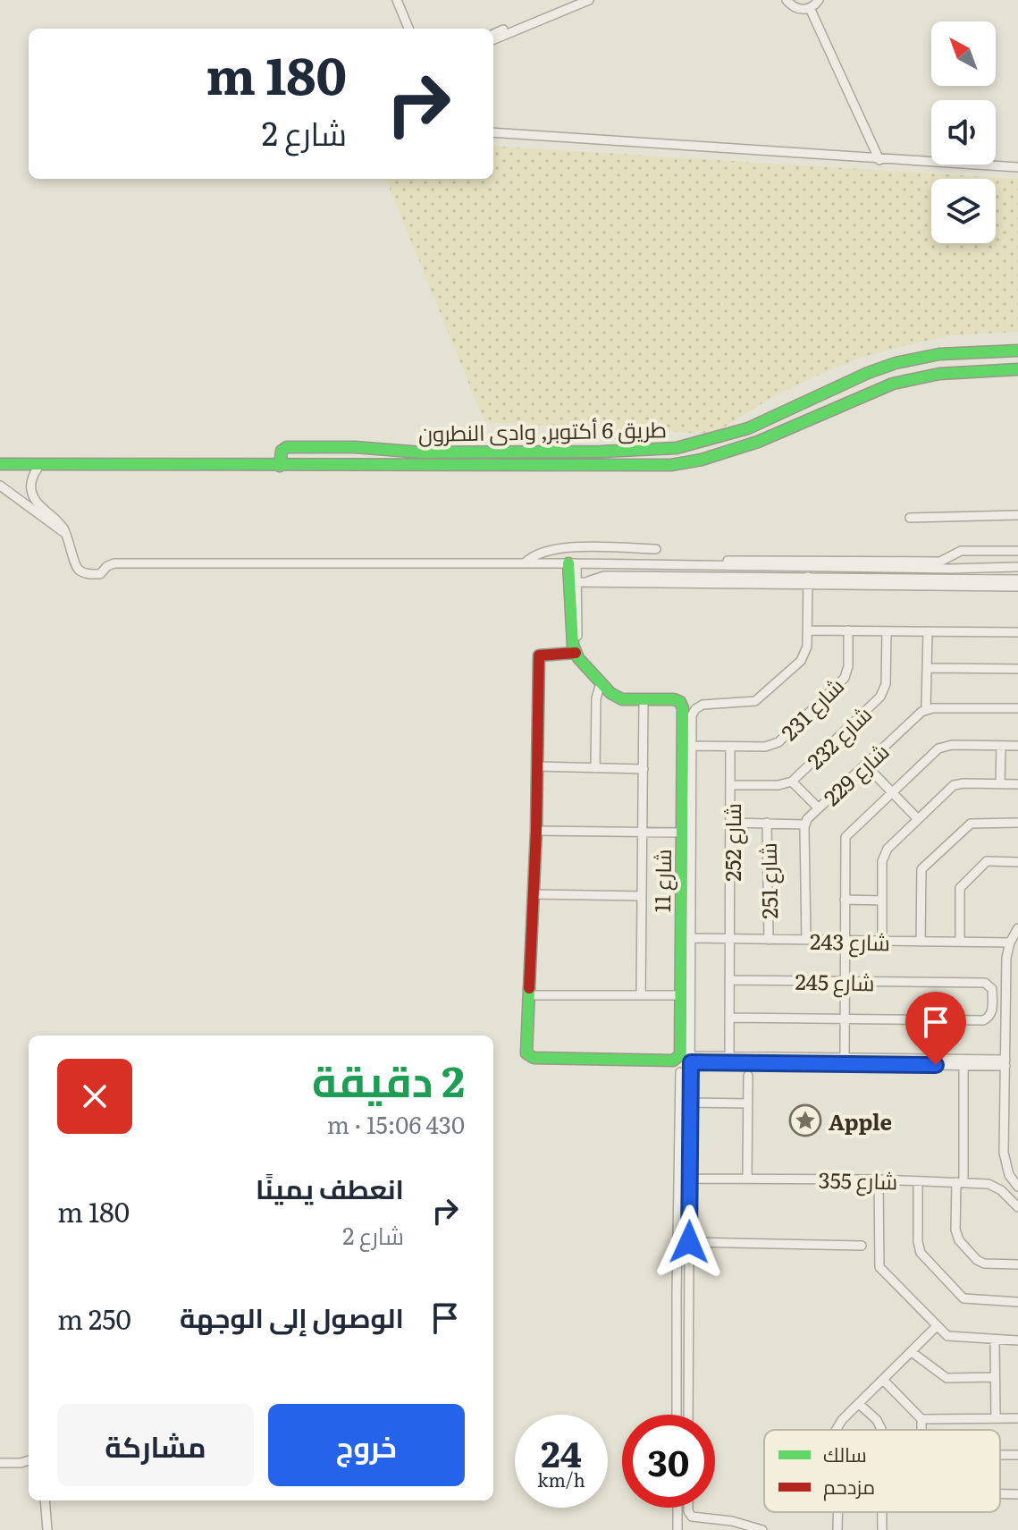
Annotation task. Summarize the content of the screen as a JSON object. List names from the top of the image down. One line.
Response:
{"streets":{"street":["طريق 6 أكتوبر, وادى النطرون","شارع 231","شارع 232","شارع 229","شارع 252","شارع 11","شارع 251","شارع 243","شارع 245","شارع 355"]},"crossings":[["شارع 231","شارع 252"],["شارع 231","شارع 11"],["شارع 232","شارع 252"],["شارع 252","شارع 243"],["شارع 252","شارع 245"],["شارع 11","شارع 243"],["شارع 251","شارع 243"]],"places":{"place":["Apple"]},"legend":["سالك","مزدحم"],"north":"top left","page":{"turn":["180 m","شارع 2"],"heading":["2 دقيقة","430 m · 15:06"],"list":[{"name":"انعطف يمينًا","note":"شارع 2","value":"180 m"},{"name":"الوصول إلى الوجهة","value":"250 m"}],"buttons":["خروج","مشاركة"],"speed":"24 km/h","limit":"30"}}
